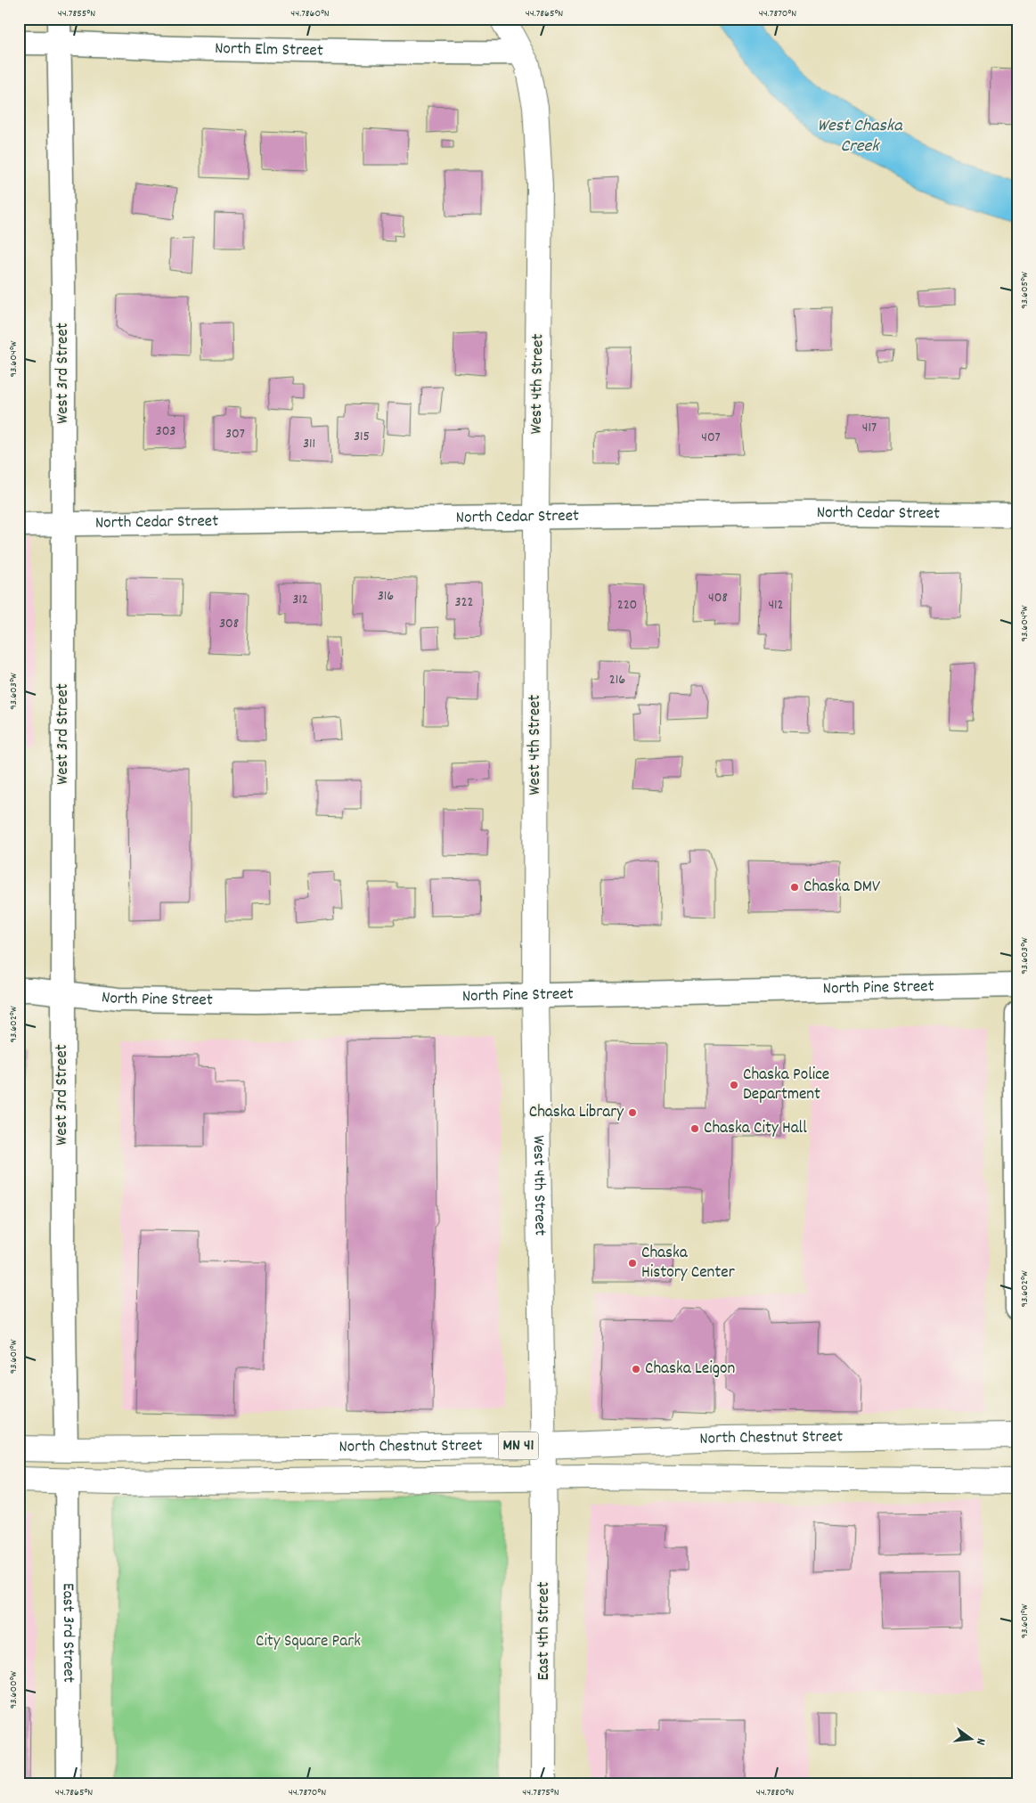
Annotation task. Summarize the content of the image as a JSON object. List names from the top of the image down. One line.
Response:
{"streets":{"main road":["West 4th Street","North Chestnut Street","MN 41","East 4th Street"],"street":["North Elm Street","West 3rd Street","North Cedar Street","North Pine Street","East 3rd Street"]},"crossings":[["North Elm Street","West 3rd Street"],["North Elm Street","West 4th Street"],["West 3rd Street","North Cedar Street"],["West 3rd Street","North Pine Street"],["West 3rd Street","North Chestnut Street"],["West 4th Street","North Cedar Street"],["West 4th Street","North Pine Street"],["West 4th Street","North Chestnut Street"],["West 4th Street","East 4th Street"],["North Chestnut Street","East 4th Street"],["North Chestnut Street","East 3rd Street"]],"water":["West Chaska Creek"],"parks":["City Square Park"],"places":["Chaska DMV","Chaska Police Department","Chaska Library","Chaska City Hall","Chaska History Center","Chaska Leigon"],"house_numbers":["417","303","307","315","407","311","316","408","312","322","220","412","308","216"],"north":"right","coordinates":["44.7855°N","44.7860°N","44.7865°N","44.7870°N","93.605°W","93.604°W","93.603°W","93.602°W","93.601°W","93.600°W","44.7875°N","44.7880°N"]}
